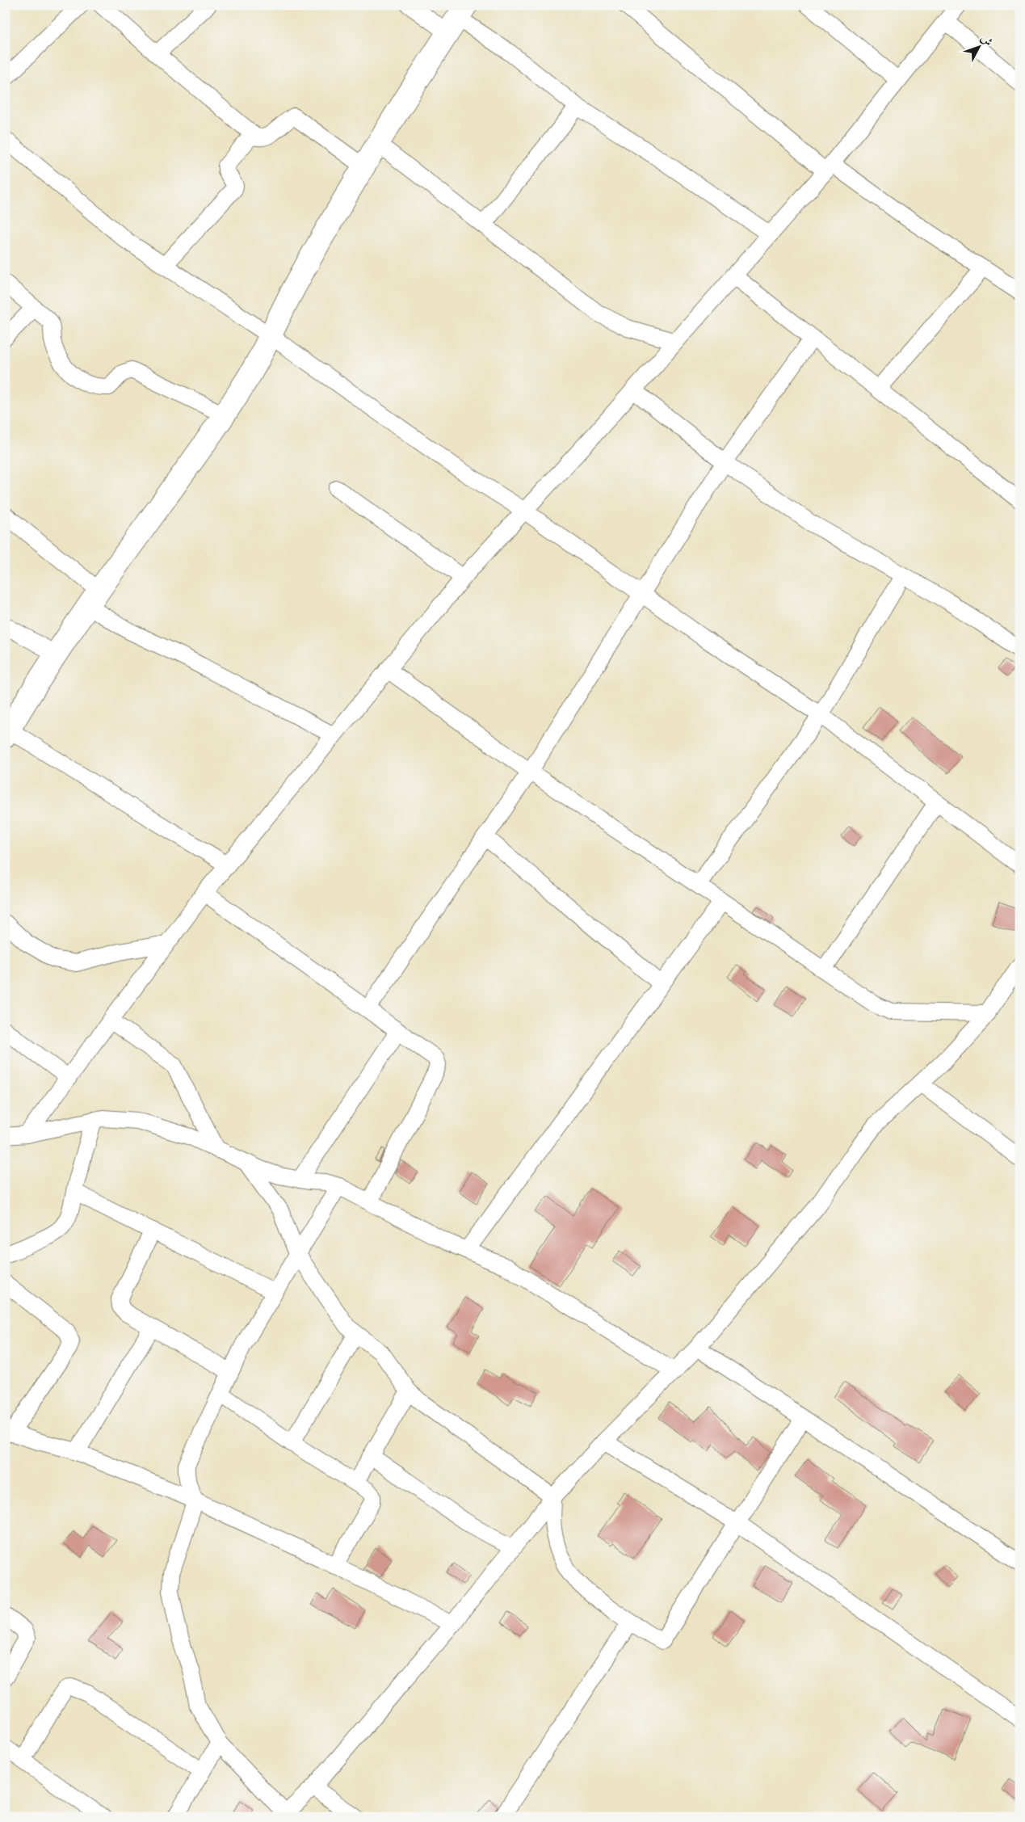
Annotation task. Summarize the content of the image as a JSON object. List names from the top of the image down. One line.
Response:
{"north":"top right"}
